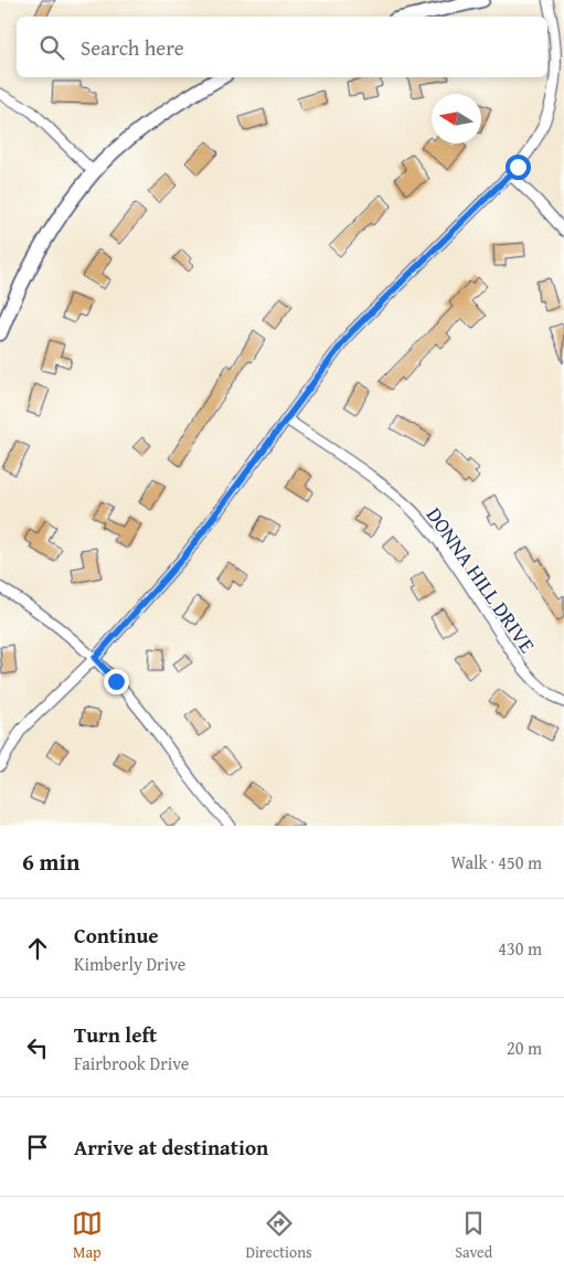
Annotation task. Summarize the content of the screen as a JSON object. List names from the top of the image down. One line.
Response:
{"streets":{"street":["DONNA HILL DRIVE"]},"north":"left","page":{"search":"Search here","heading":["6 min","Walk · 450 m"],"list":[["Continue","Kimberly Drive","430 m"],["Turn left","Fairbrook Drive","20 m"],"Arrive at destination"],"nav":["Map","Directions","Saved"]}}
